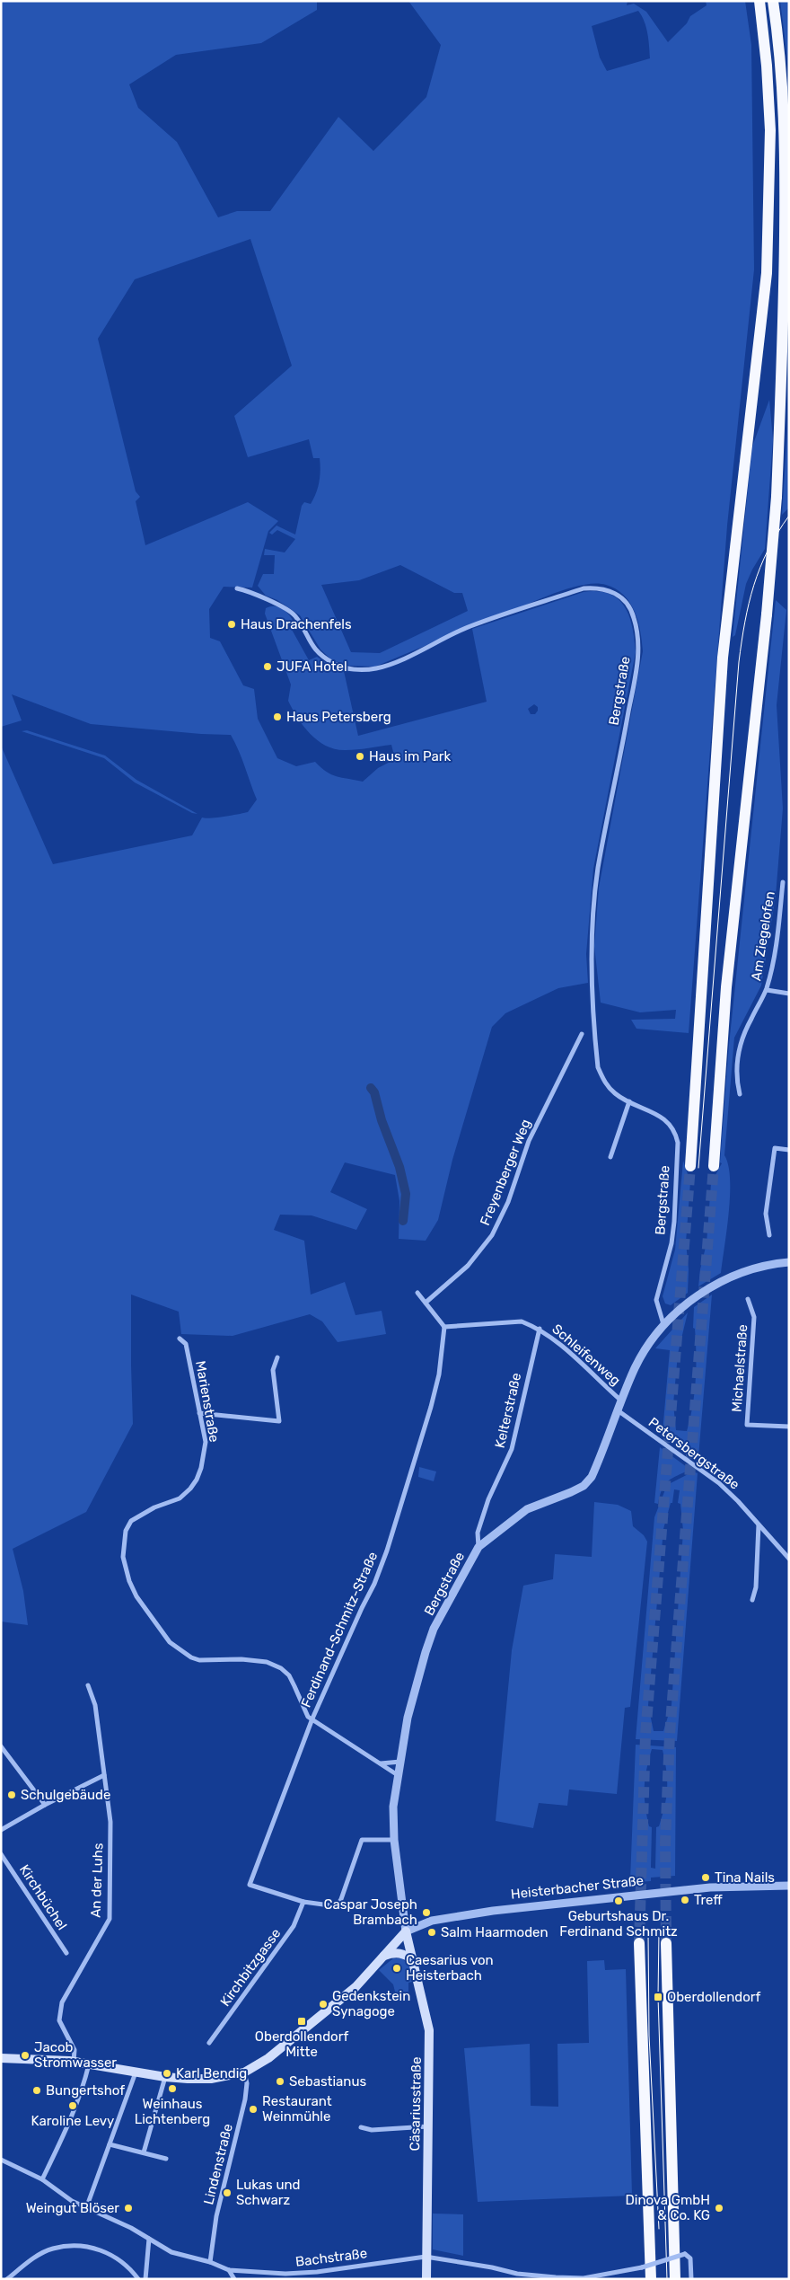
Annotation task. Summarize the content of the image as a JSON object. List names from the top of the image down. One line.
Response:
{"streets":{"main road":["Heisterbacher Straße","Cäsariusstraße"],"street":["Bergstraße","Am Ziegelofen","Freyenberger Weg","Schleifenweg","Michaelstraße","Marienstraße","Kelterstraße","Petersbergstraße","Ferdinand-Schmitz-Straße","An der Luhs","Kirchbüchel","Kirchbitzgasse","Lindenstraße","Bachstraße"]},"crossings":[["Bergstraße","Schleifenweg"],["Bergstraße","Marienstraße"],["Bergstraße","Kelterstraße"],["Bergstraße","Petersbergstraße"],["Bergstraße","Heisterbacher Straße"],["Bergstraße","Cäsariusstraße"],["Schleifenweg","Kelterstraße"],["Schleifenweg","Ferdinand-Schmitz-Straße"],["Marienstraße","Ferdinand-Schmitz-Straße"],["Ferdinand-Schmitz-Straße","Kirchbitzgasse"],["An der Luhs","Heisterbacher Straße"],["Heisterbacher Straße","Cäsariusstraße"],["Heisterbacher Straße","Lindenstraße"],["Cäsariusstraße","Bachstraße"],["Lindenstraße","Bachstraße"]],"places":{"other":["Haus Drachenfels","JUFA Hotel","Haus Petersberg","Haus im Park","Schulgebäude","Tina Nails","Treff","Geburtshaus Dr. Ferdinand Schmitz","Caspar Joseph Brambach","Salm Haarmoden","Caesarius von Heisterbach","Gedenkstein Synagoge","Jacob Stromwasser","Karl Bendig","Sebastianus","Weinhaus Lichtenberg","Bungertshof","Karoline Levy","Restaurant Weinmühle","Lukas und Schwarz","Weingut Blöser","Dinova GmbH & Co. KG"],"transit":["Oberdollendorf","Oberdollendorf Mitte"]}}
